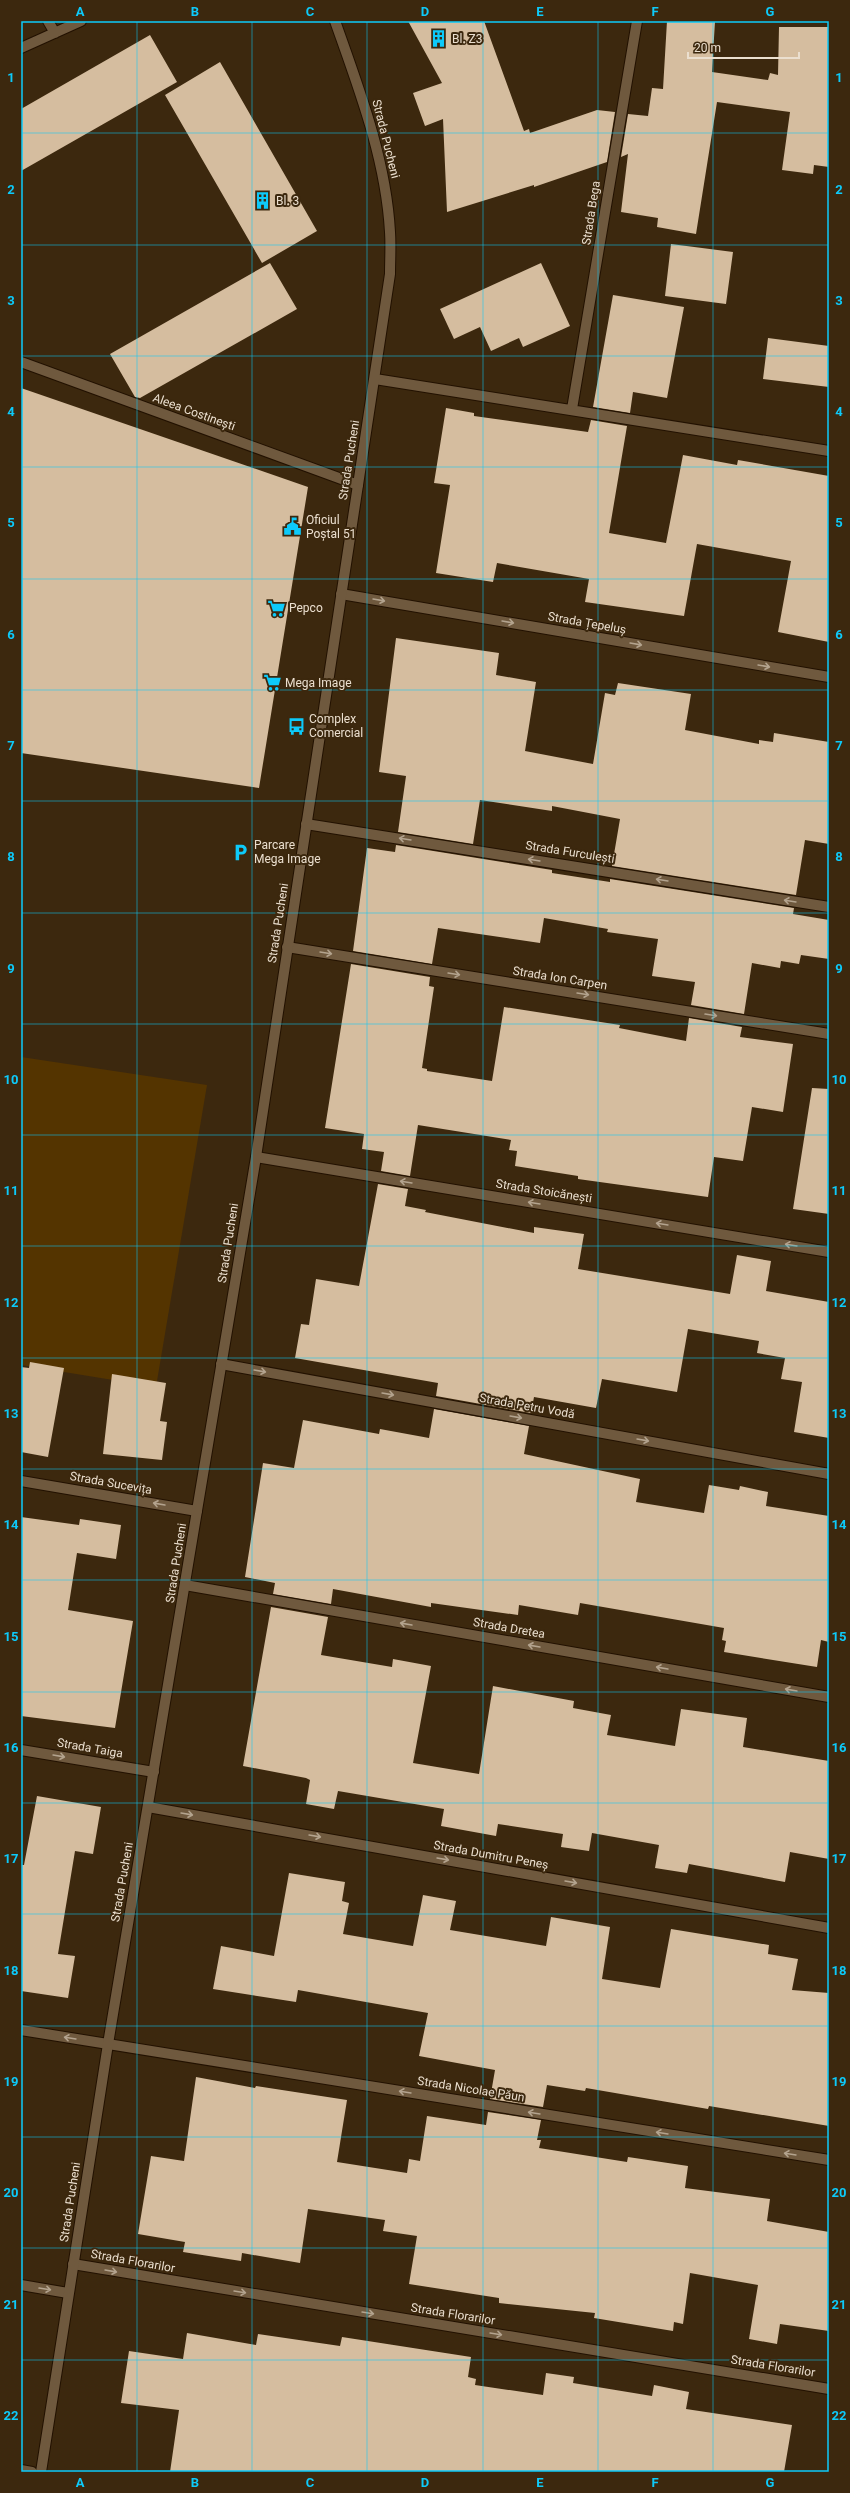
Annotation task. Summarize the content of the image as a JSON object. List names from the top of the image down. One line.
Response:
{"streets":{"street":["Strada Pucheni","Strada Bega","Aleea Costinești","Strada Țepeluș","Strada Furculești","Strada Ion Carpen","Strada Stoicănești","Strada Petru Vodă","Strada Sucevița","Strada Dretea","Strada Taiga","Strada Dumitru Peneș","Strada Nicolae Păun","Strada Florarilor"]},"crossings":[["Strada Pucheni","Aleea Costinești"],["Strada Pucheni","Strada Țepeluș"],["Strada Pucheni","Strada Furculești"],["Strada Pucheni","Strada Ion Carpen"],["Strada Pucheni","Strada Stoicănești"],["Strada Pucheni","Strada Petru Vodă"],["Strada Pucheni","Strada Sucevița"],["Strada Pucheni","Strada Dretea"],["Strada Pucheni","Strada Taiga"],["Strada Pucheni","Strada Dumitru Peneș"],["Strada Pucheni","Strada Nicolae Păun"],["Strada Pucheni","Strada Florarilor"]],"one_way":["Strada Țepeluș","Strada Furculești","Strada Ion Carpen","Strada Stoicănești","Strada Petru Vodă","Strada Sucevița","Strada Dretea","Strada Taiga","Strada Dumitru Peneș","Strada Nicolae Păun","Strada Florarilor"],"places":{"building":["Bl. Z3","Bl. 3"],"public building":["Oficiul Poștal 51"],"supermarket":["Pepco","Mega Image"],"bus stop":["Complex Comercial"],"parking":["Parcare Mega Image"]},"scale_bar":"20 m","grid":{"columns":["A","B","C","D","E","F","G"],"rows":["1","2","3","4","5","6","7","8","9","10","11","12","13","14","15","16","17","18","19","20","21","22"]}}
